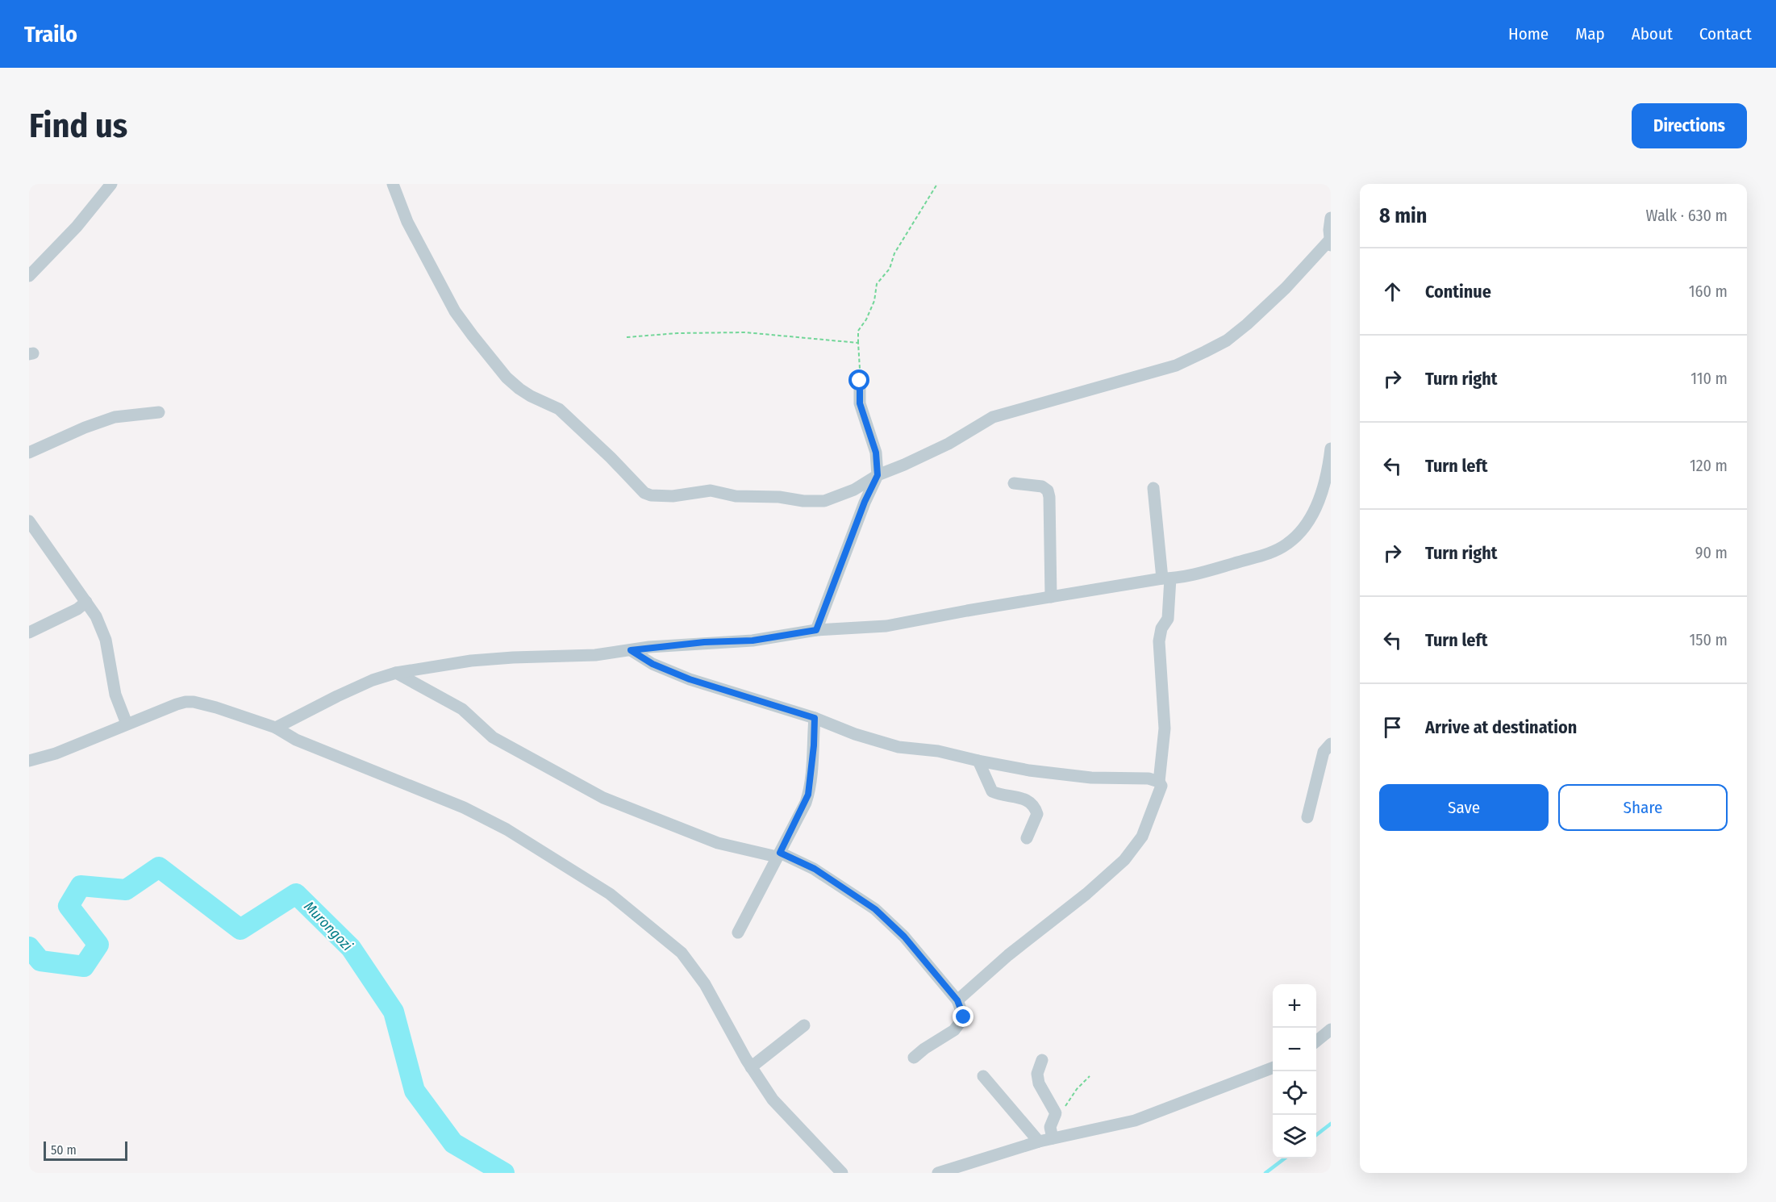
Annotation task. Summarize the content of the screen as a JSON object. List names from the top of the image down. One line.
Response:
{"water":["Murongozi"],"scale_bar":"50 m","page":{"header":"Trailo","nav":["Home","Map","About","Contact"],"buttons":["Directions",["Save","Share"]],"title":"Find us","heading":["8 min","Walk · 630 m"],"list":[["Continue","160 m"],["Turn right","110 m"],["Turn left","120 m"],["Turn right","90 m"],["Turn left","150 m"],"Arrive at destination"],"map_buttons":["+","−"],"scale":"50 m"}}
